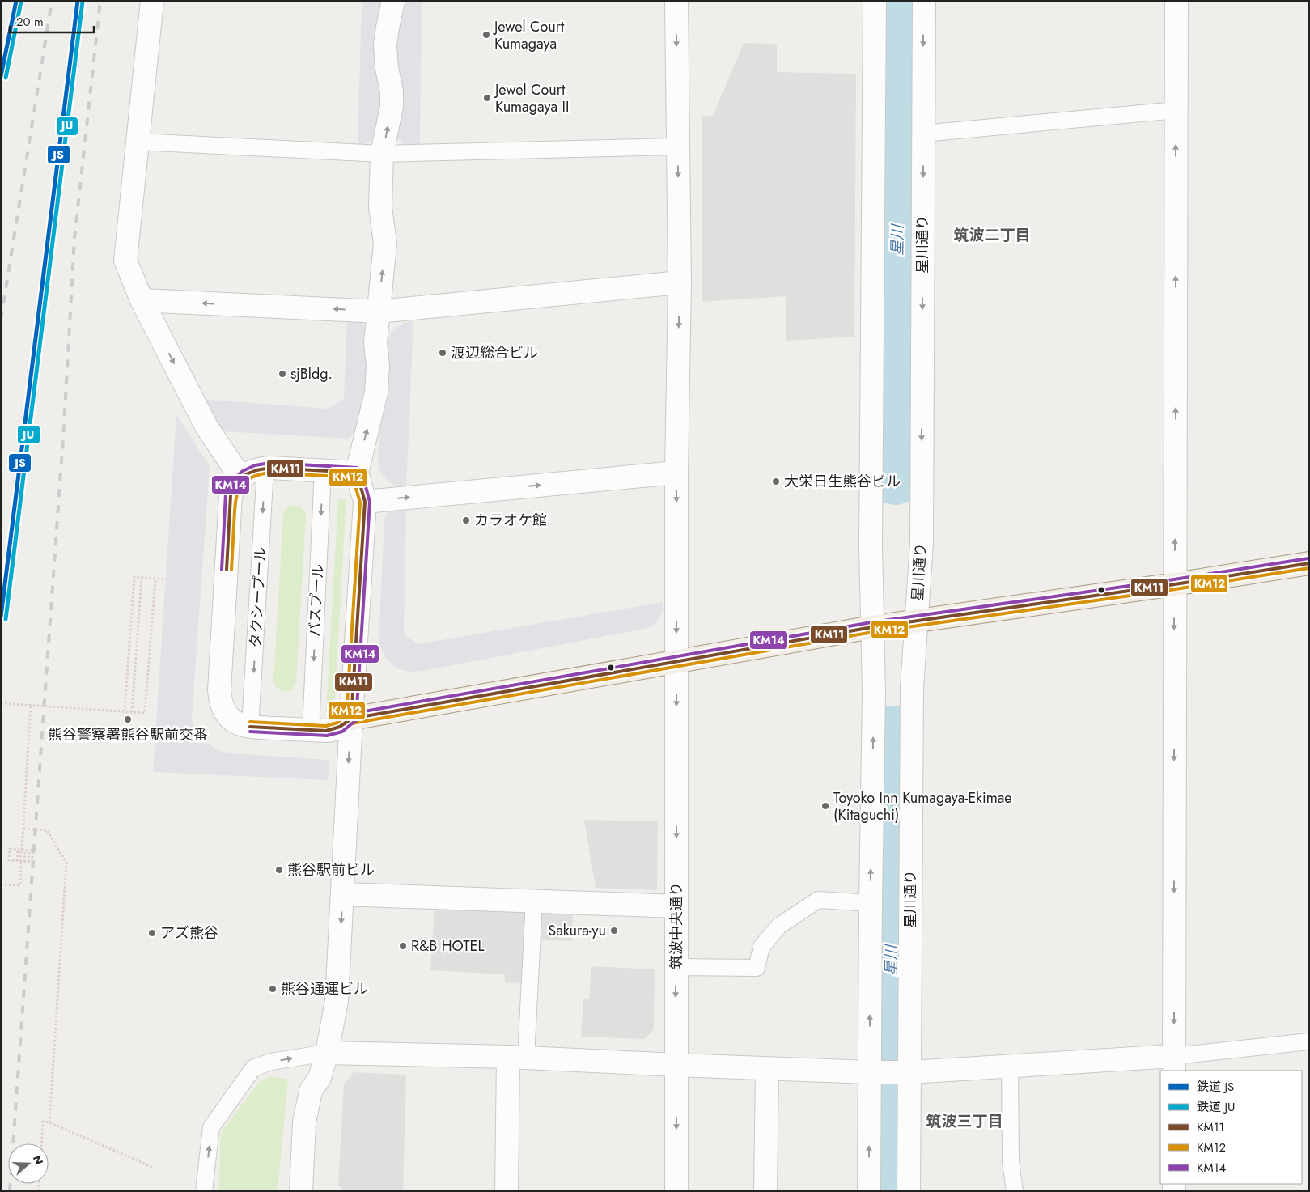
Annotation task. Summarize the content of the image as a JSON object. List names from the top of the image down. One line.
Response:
{"streets":{"street":["星川通り","筑波中央通り"],"lane":["タクシープール","バスプール"]},"one_way":["タクシープール","バスプール"],"districts":["筑波二丁目","筑波三丁目"],"water":["星川"],"places":["Jewel Court Kumagaya","Jewel Court Kumagaya II","渡辺総合ビル","sjBldg.","大栄日生熊谷ビル","カラオケ館","熊谷警察署熊谷駅前交番","Toyoko Inn Kumagaya-Ekimae (Kitaguchi)","熊谷駅前ビル","Sakura-yu","アズ熊谷","R&B HOTEL","熊谷通運ビル"],"lines":["rail line JS","rail line JU","transit line KM14","transit line KM11","transit line KM12"],"legend":["鉄道 JS","鉄道 JU","KM11","KM12","KM14"],"scale_bar":"20 m","north":"right"}
